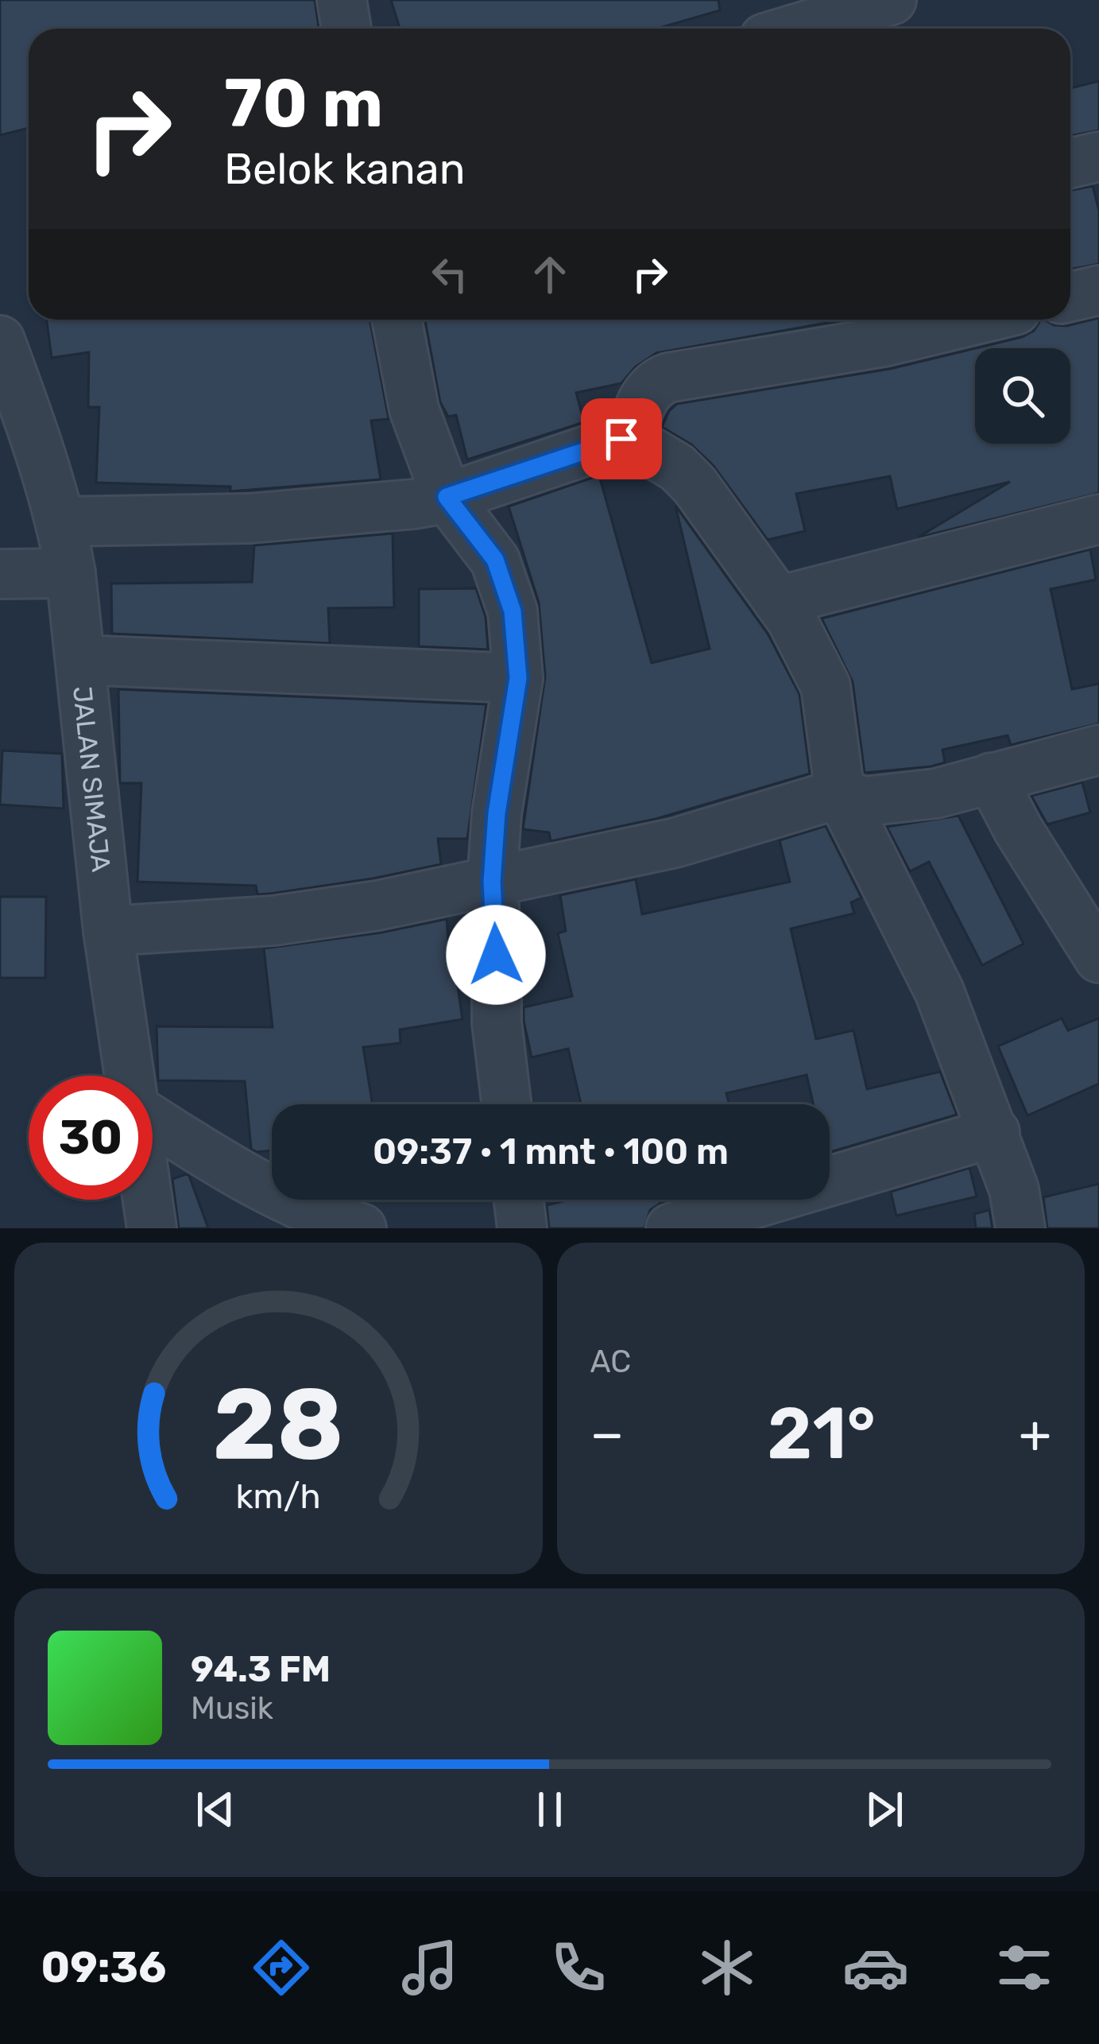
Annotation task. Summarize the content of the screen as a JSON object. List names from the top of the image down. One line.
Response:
{"streets":{"street":["JALAN SIMAJA"]},"page":{"turn":["70 m","Belok kanan"],"limit":"30","trip":"09:37 · 1 mnt · 100 m","tile":"AC","heat":["−","21°","+"],"song":["94.3 FM","Musik"],"tabs":"09:36","gauge":["28","km/h"]}}
